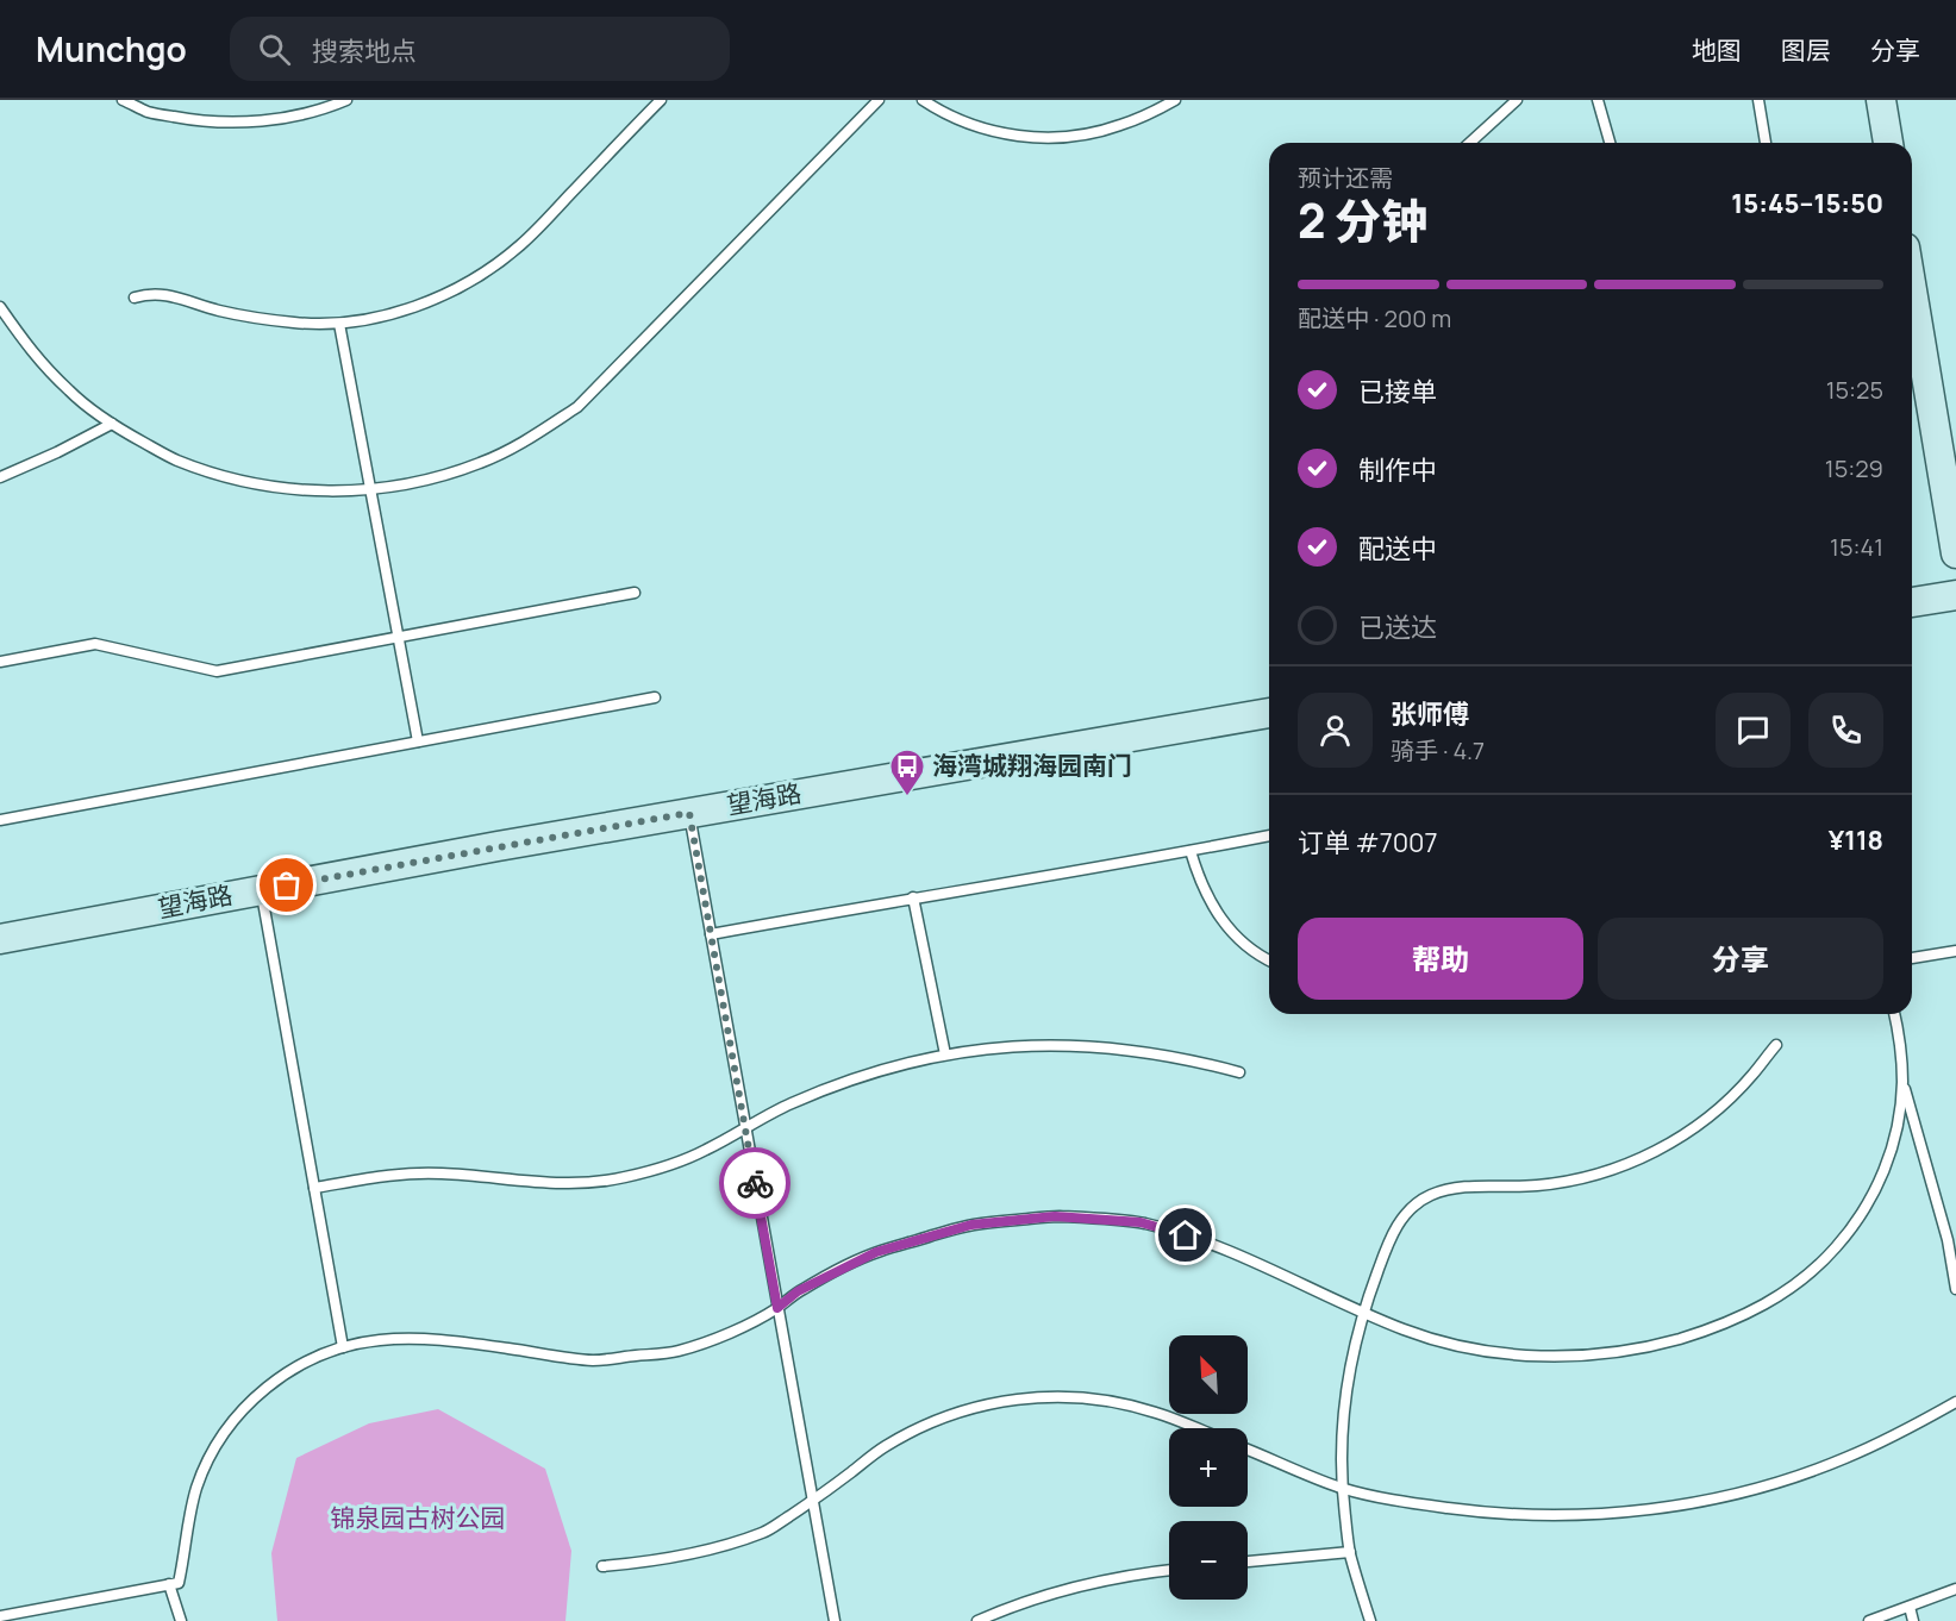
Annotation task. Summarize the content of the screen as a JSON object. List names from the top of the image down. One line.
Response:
{"streets":{"street":["望海路"]},"parks":["锦泉园古树公园"],"places":{"bus stop":["海湾城翔海园南门"]},"north":"top left","page":{"header":"Munchgo","search":"搜索地点","nav":["地图","图层","分享"],"heading":["2 分钟","预计还需","15:45–15:50"],"panel":["张师傅","骑手 · 4.7","订单 #7007","¥118"],"bar":"配送中 · 200 m","list":[["已接单","15:25"],["制作中","15:29"],["配送中","15:41"],"已送达"],"buttons":["帮助","分享"],"map_buttons":["+","−"]}}
